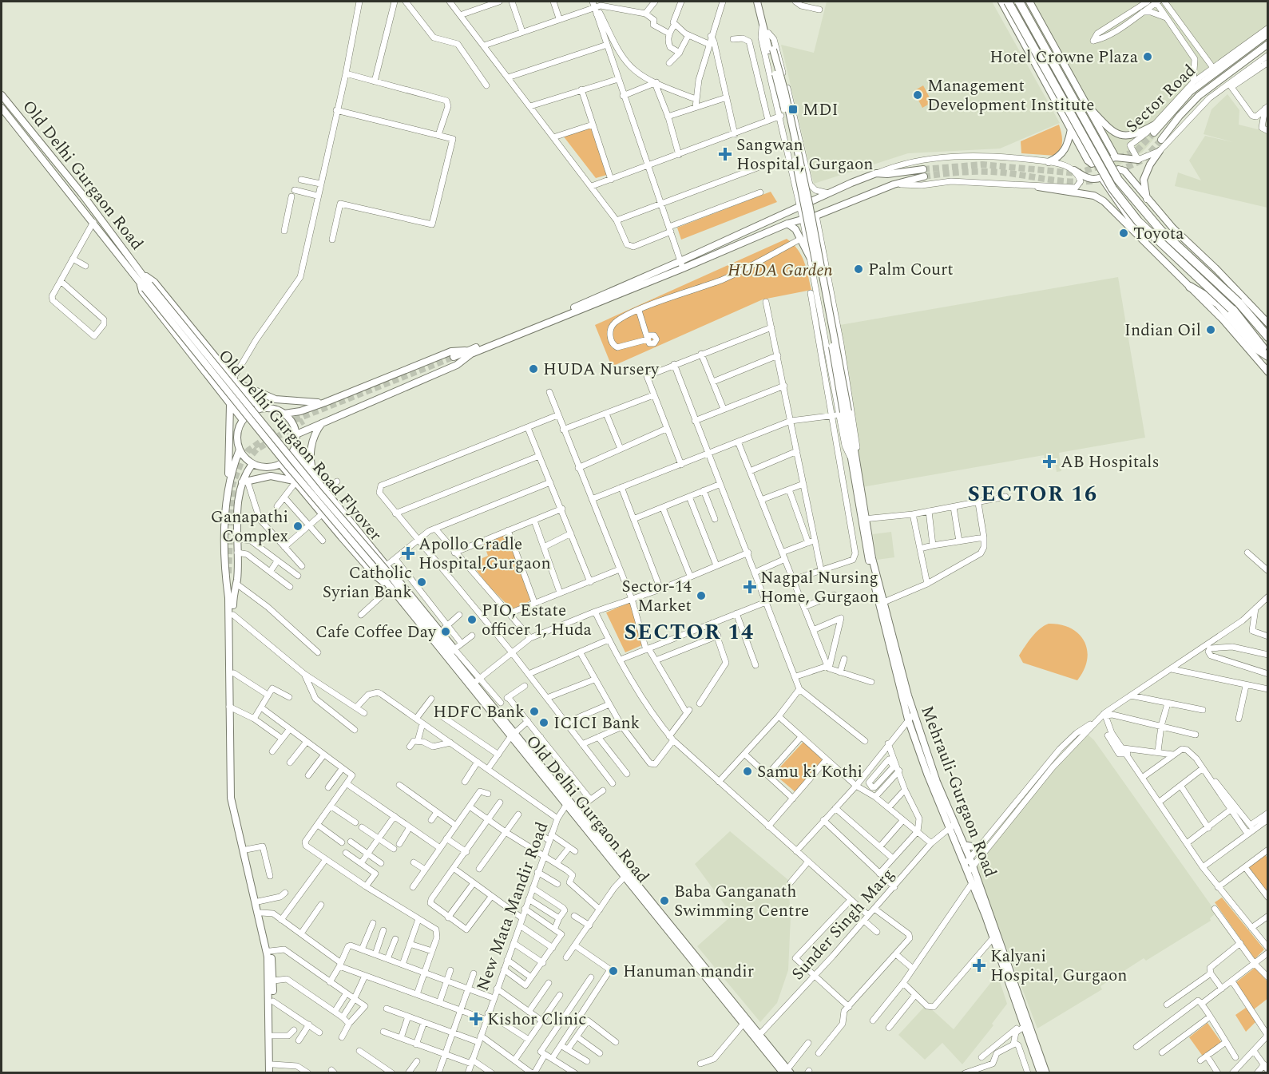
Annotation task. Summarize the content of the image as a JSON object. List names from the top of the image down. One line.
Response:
{"streets":{"main road":["Old Delhi Gurgaon Road","Old Delhi Gurgaon Road Flyover","Mehrauli-Gurgaon Road"],"street":["Sector Road","New Mata Mandir Road","Sunder Singh Marg"]},"crossings":[["Old Delhi Gurgaon Road","Old Delhi Gurgaon Road Flyover"],["Old Delhi Gurgaon Road","New Mata Mandir Road"],["Old Delhi Gurgaon Road","Sunder Singh Marg"],["Mehrauli-Gurgaon Road","Sunder Singh Marg"]],"districts":["SECTOR 16","SECTOR 14"],"parks":["HUDA Garden"],"places":{"other":["Hotel Crowne Plaza","Management Development Institute","Toyota","Palm Court","Indian Oil","HUDA Nursery","Ganapathi Complex","Catholic Syrian Bank","Sector-14 Market","PIO, Estate officer 1, Huda","Cafe Coffee Day","HDFC Bank","ICICI Bank","Samu ki Kothi","Baba Ganganath Swimming Centre","Hanuman mandir"],"transit":["MDI"],"health":["Sangwan Hospital, Gurgaon","AB Hospitals","Apollo Cradle Hospital,Gurgaon","Nagpal Nursing Home, Gurgaon","Kalyani Hospital, Gurgaon","Kishor Clinic"]}}
